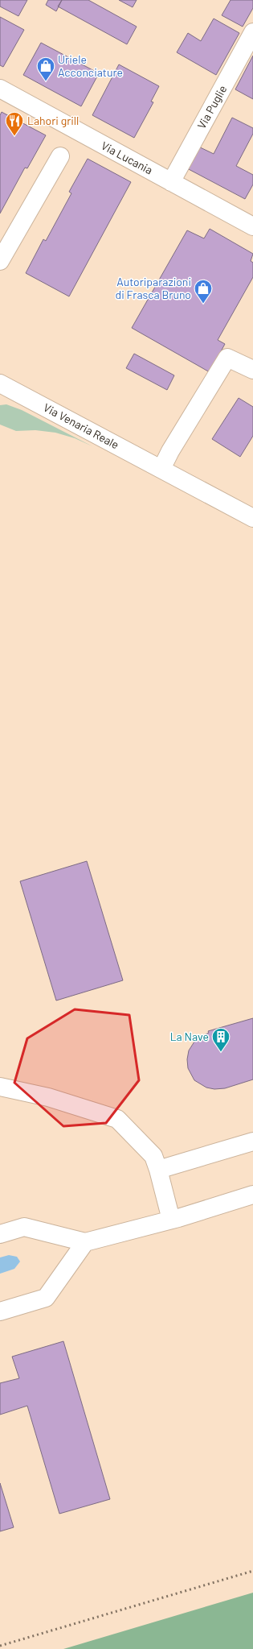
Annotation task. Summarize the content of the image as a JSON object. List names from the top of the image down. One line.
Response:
{"streets":{"street":["Via Puglie","Via Lucania","Via Venaria Reale"]},"crossings":[["Via Puglie","Via Lucania"]],"places":{"shop":["Uriele Acconciature","Autoriparazioni di Frasca Bruno"],"restaurant":["Lahori grill"],"building":["La Nave"]}}
